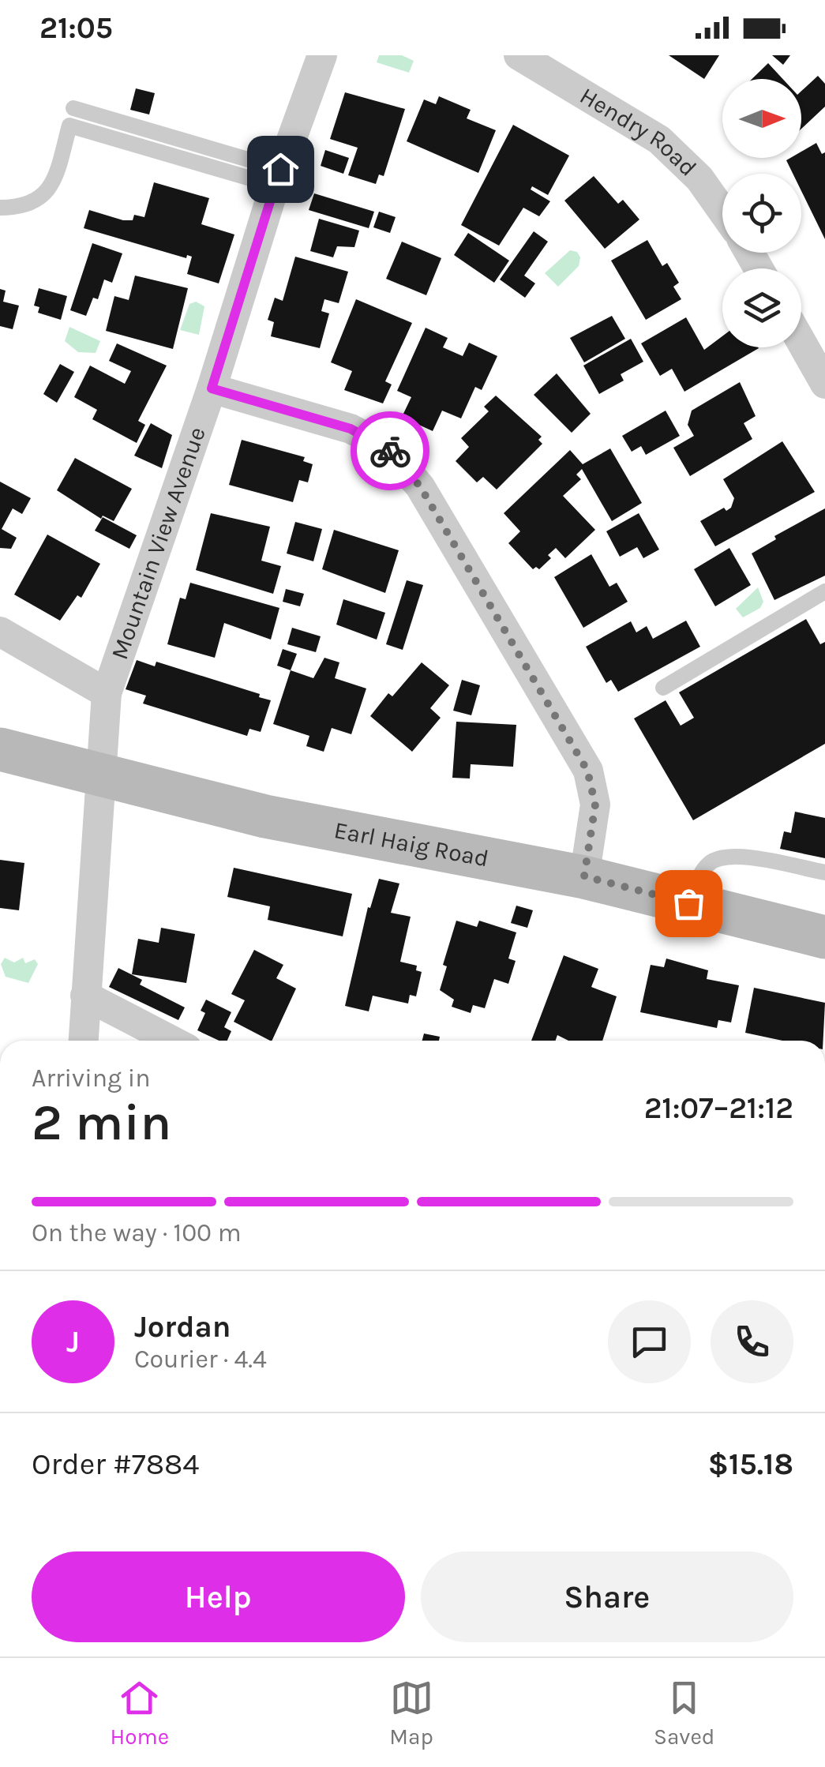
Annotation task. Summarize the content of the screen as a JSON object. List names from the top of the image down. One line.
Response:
{"streets":{"street":["Hendry Road","Mountain View Avenue","Earl Haig Road"]},"crossings":[["Mountain View Avenue","Earl Haig Road"]],"north":"right","page":{"status":"21:05","heading":["2 min","Arriving in","21:07–21:12"],"panel":["Jordan","Courier · 4.4","Order #7884","$15.18"],"bar":"On the way · 100 m","round":"J","buttons":["Help","Share"],"tabs":["Home","Map","Saved"]}}
